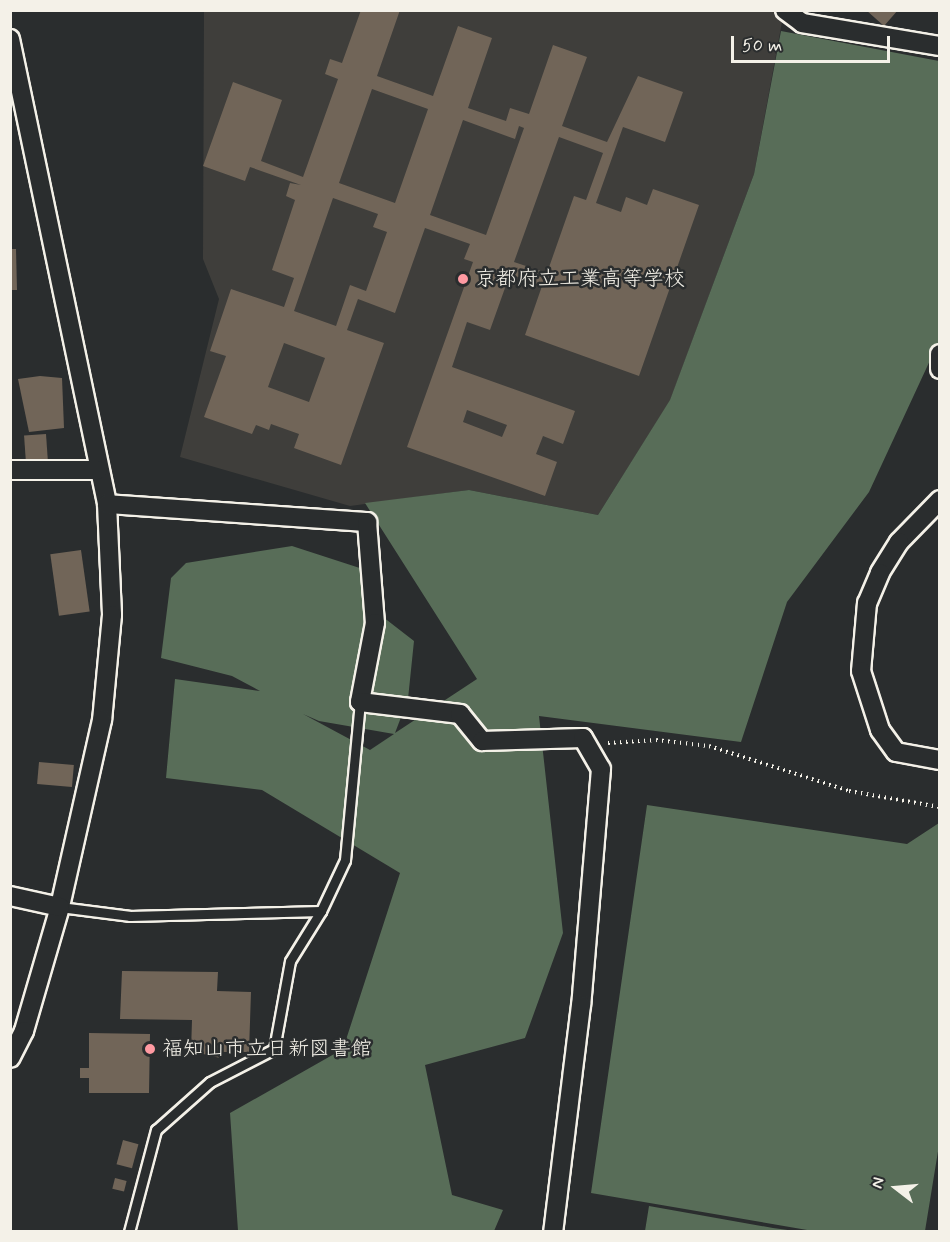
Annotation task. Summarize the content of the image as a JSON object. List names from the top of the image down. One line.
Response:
{"places":["京都府立工業高等学校","福知山市立日新図書館"],"scale_bar":"50 m","north":"left"}
